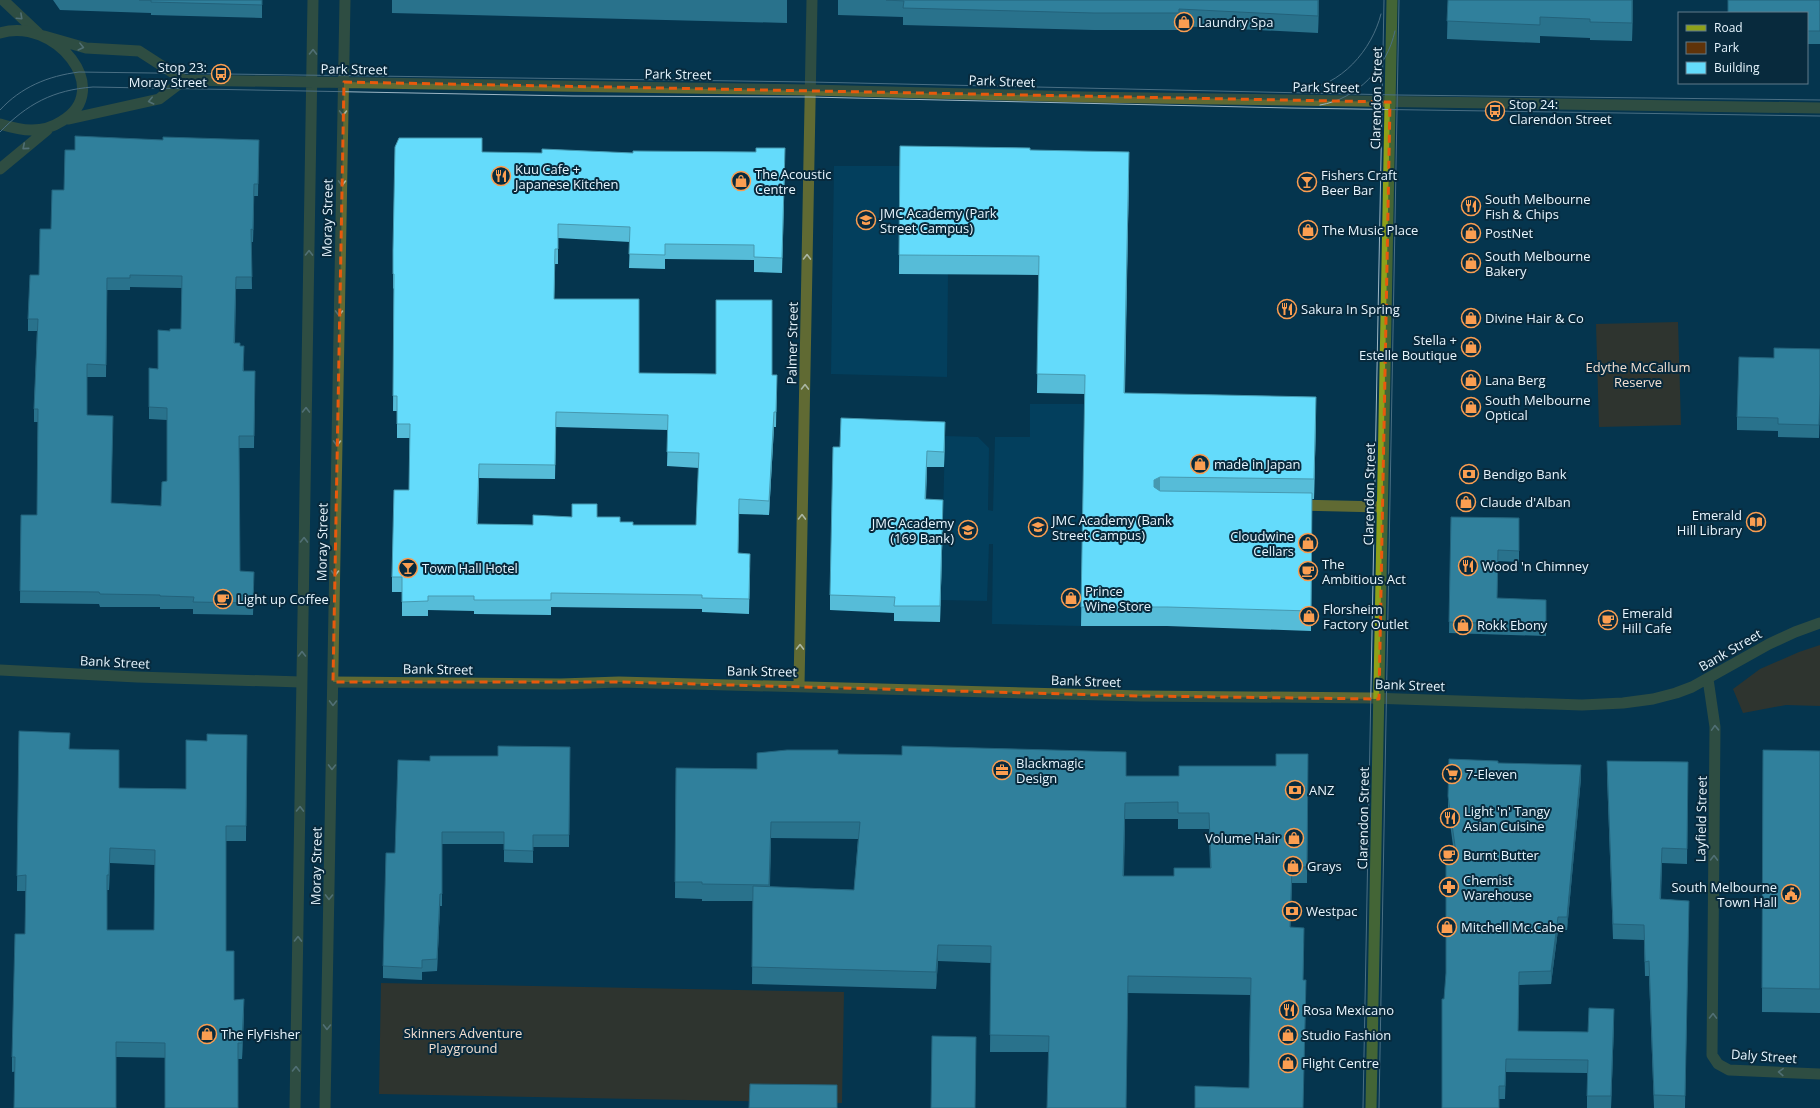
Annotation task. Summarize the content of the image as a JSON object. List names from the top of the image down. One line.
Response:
{"streets":{"main road":["Clarendon Street"],"street":["Park Street","Moray Street","Palmer Street","Bank Street","Layfield Street","Daly Street"]},"crossings":[["Park Street","Clarendon Street"],["Park Street","Moray Street"],["Park Street","Palmer Street"],["Clarendon Street","Bank Street"],["Moray Street","Bank Street"],["Palmer Street","Bank Street"],["Bank Street","Layfield Street"],["Layfield Street","Daly Street"]],"one_way":["Palmer Street","Layfield Street","Daly Street"],"parks":["Edythe McCallum Reserve","Skinners Adventure Playground"],"places":{"shop":["Laundry Spa","The Acoustic Centre","The Music Place","PostNet","South Melbourne Bakery","Divine Hair & Co","Stella + Estelle Boutique","Lana Berg","South Melbourne Optical","made in Japan","Claude d'Alban","Cloudwine Cellars","Prince Wine Store","Florsheim Factory Outlet","Rokk Ebony","Volume Hair","Grays","Mitchell Mc.Cabe","The FlyFisher","Studio Fashion","Flight Centre"],"bus stop":["Stop 23: Moray Street","Stop 24: Clarendon Street"],"restaurant":["Kuu Cafe + Japanese Kitchen","South Melbourne Fish & Chips","Sakura In Spring","Wood 'n Chimney","Light 'n' Tangy Asian Cuisine","Rosa Mexicano"],"bar":["Fishers Craft Beer Bar","Town Hall Hotel"],"school or university":["JMC Academy (Park Street Campus)","JMC Academy (Bank Street Campus)","JMC Academy (169 Bank)"],"bank":["Bendigo Bank","ANZ","Westpac"],"library":["Emerald Hill Library"],"cafe":["The Ambitious Act","Light up Coffee","Emerald Hill Cafe","Burnt Butter"],"office":["Blackmagic Design"],"supermarket":["7-Eleven"],"pharmacy":["Chemist Warehouse"],"public building":["South Melbourne Town Hall"]},"legend":["Road","Park","Building"]}
